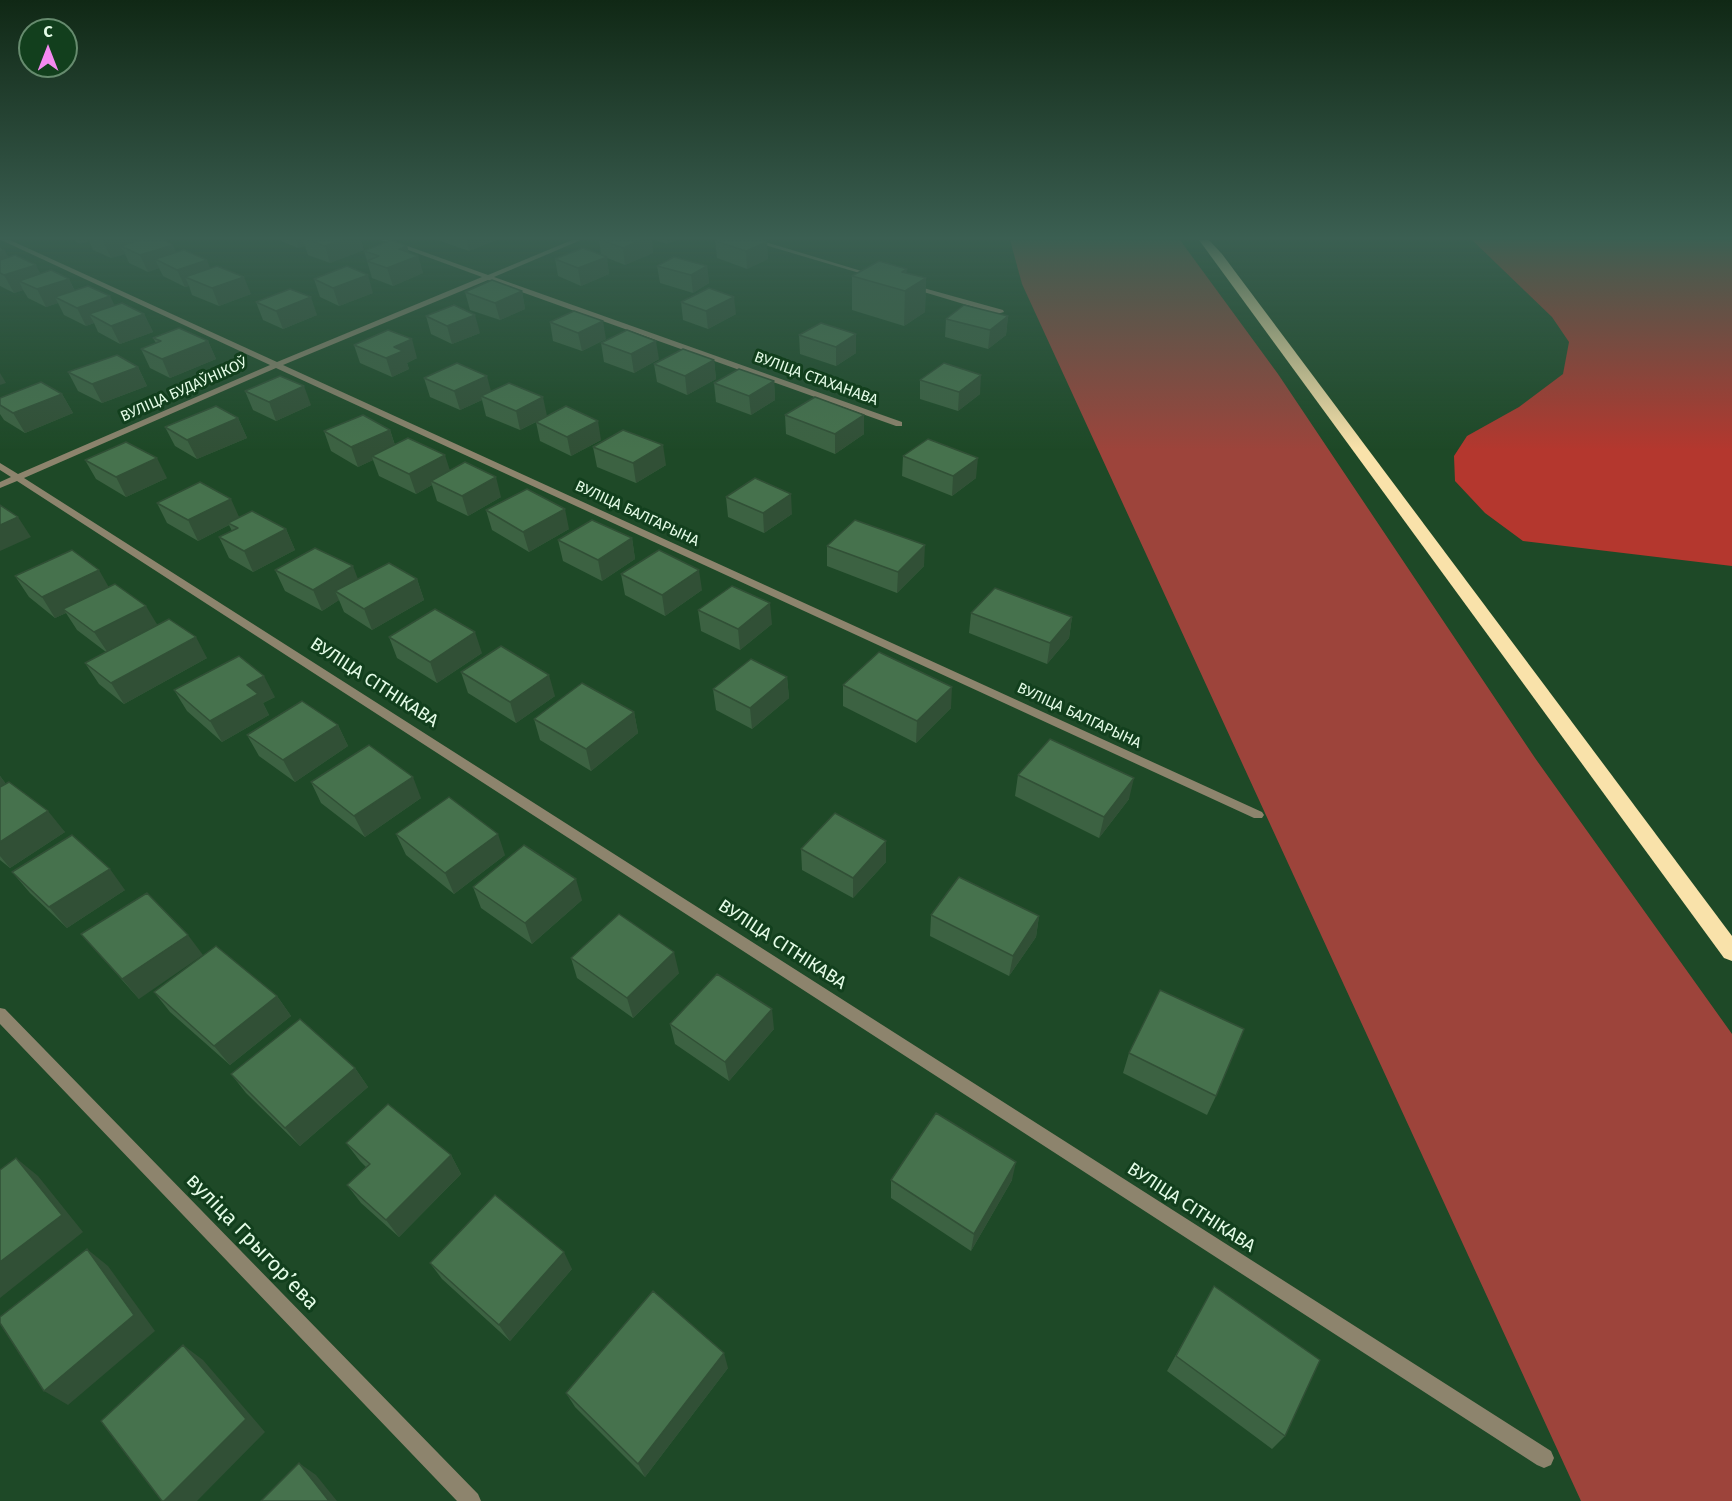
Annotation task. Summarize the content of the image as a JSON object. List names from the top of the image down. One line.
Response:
{"streets":{"street":["ВУЛІЦА СТАХАНАВА","ВУЛІЦА БУДАЎНІКОЎ","ВУЛІЦА БАЛГАРЫНА","ВУЛІЦА СІТНІКАВА","вуліца Грыгорʼева"]},"crossings":[["ВУЛІЦА БУДАЎНІКОЎ","ВУЛІЦА БАЛГАРЫНА"],["ВУЛІЦА БУДАЎНІКОЎ","ВУЛІЦА СІТНІКАВА"]],"north":"top"}
